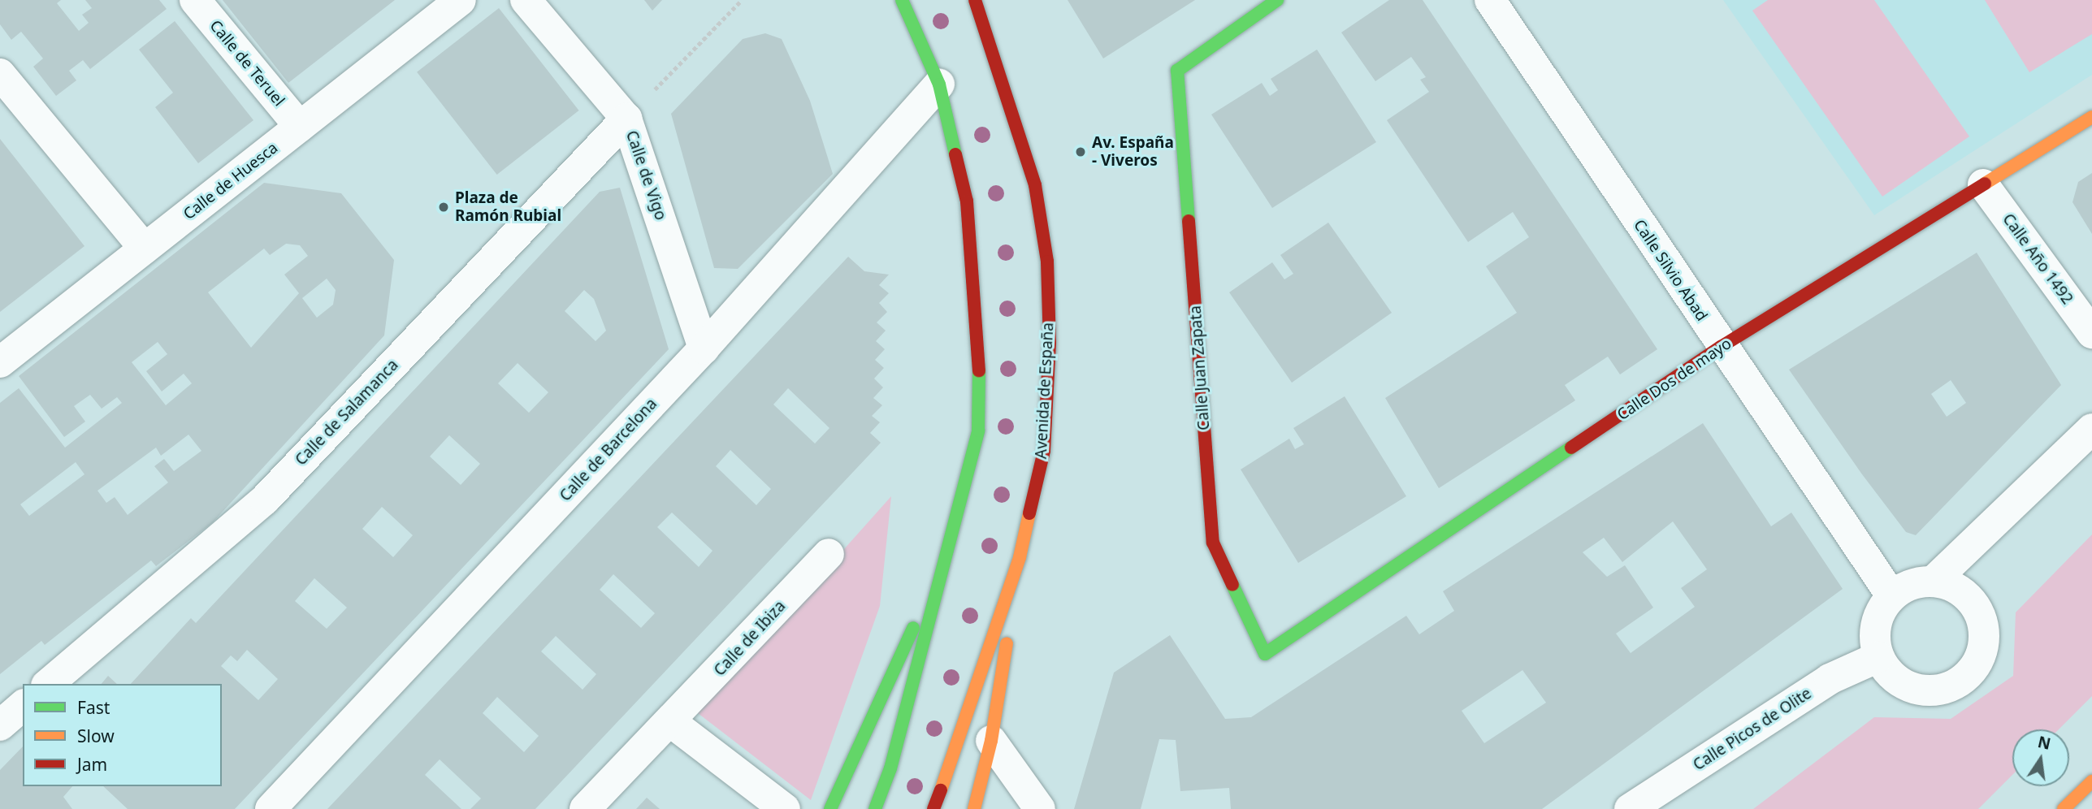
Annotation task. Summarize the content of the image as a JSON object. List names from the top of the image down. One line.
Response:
{"streets":{"main road":["Calle Juan Zapata","Calle Dos de mayo","Avenida de España"],"street":["Calle de Teruel","Calle de Vigo","Calle de Huesca","Calle Año 1492","Calle Silvio Abad","Calle de Salamanca","Calle de Barcelona","Calle de Ibiza","Calle Picos de Olite"]},"crossings":[["Calle de Teruel","Calle de Huesca"],["Calle de Vigo","Calle de Salamanca"],["Calle de Vigo","Calle de Barcelona"],["Calle Año 1492","Calle Dos de mayo"],["Calle Silvio Abad","Calle Dos de mayo"],["Calle Silvio Abad","Calle Picos de Olite"],["Calle Juan Zapata","Calle Dos de mayo"]],"places":["Av. España - Viveros","Plaza de Ramón Rubial"],"legend":["Fast","Slow","Jam"],"north":"top"}
